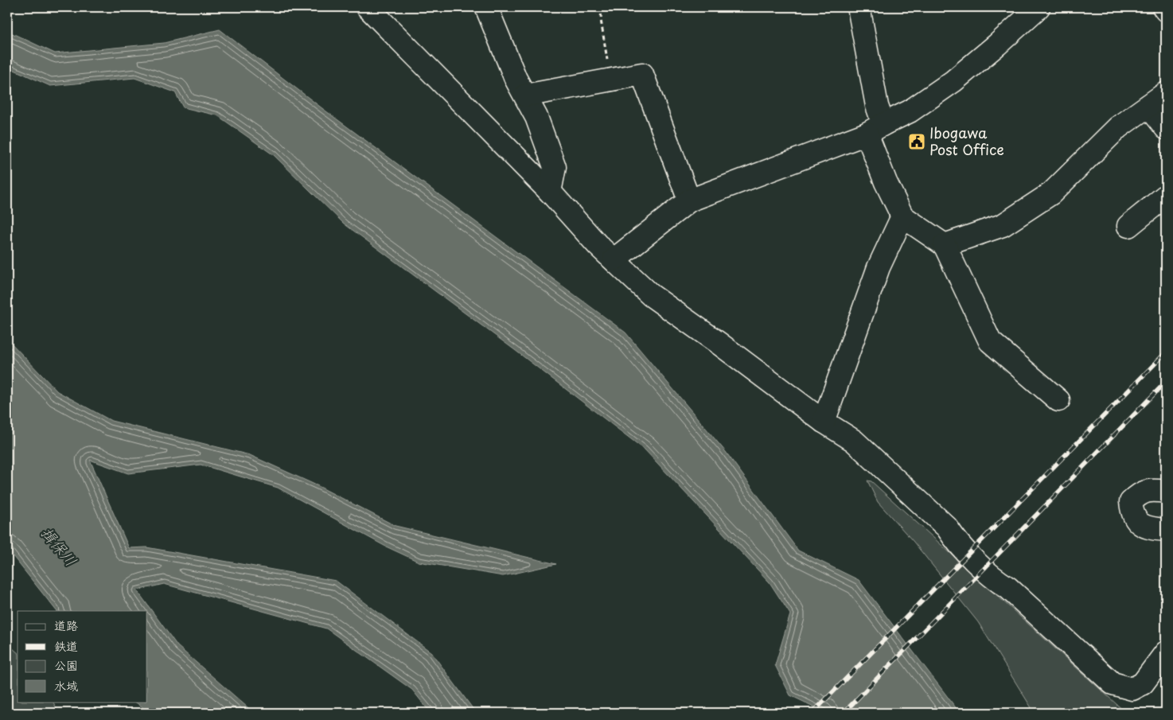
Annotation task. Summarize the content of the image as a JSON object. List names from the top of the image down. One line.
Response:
{"water":["揖保川"],"places":{"public building":["Ibogawa Post Office"]},"legend":["道路","鉄道","公園","水域"]}
